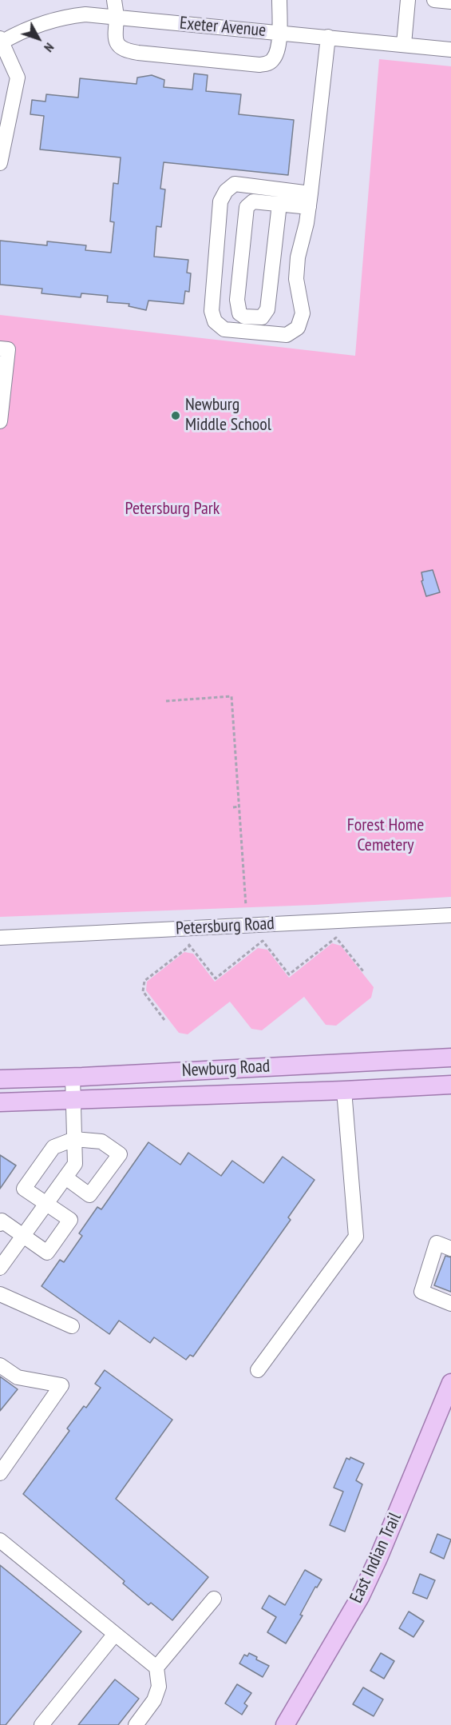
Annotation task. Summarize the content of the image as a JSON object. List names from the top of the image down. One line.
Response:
{"streets":{"main road":["Newburg Road","East Indian Trail"],"street":["Exeter Avenue","Petersburg Road"]},"parks":["Petersburg Park","Forest Home Cemetery"],"places":["Newburg Middle School"],"north":"bottom right"}
